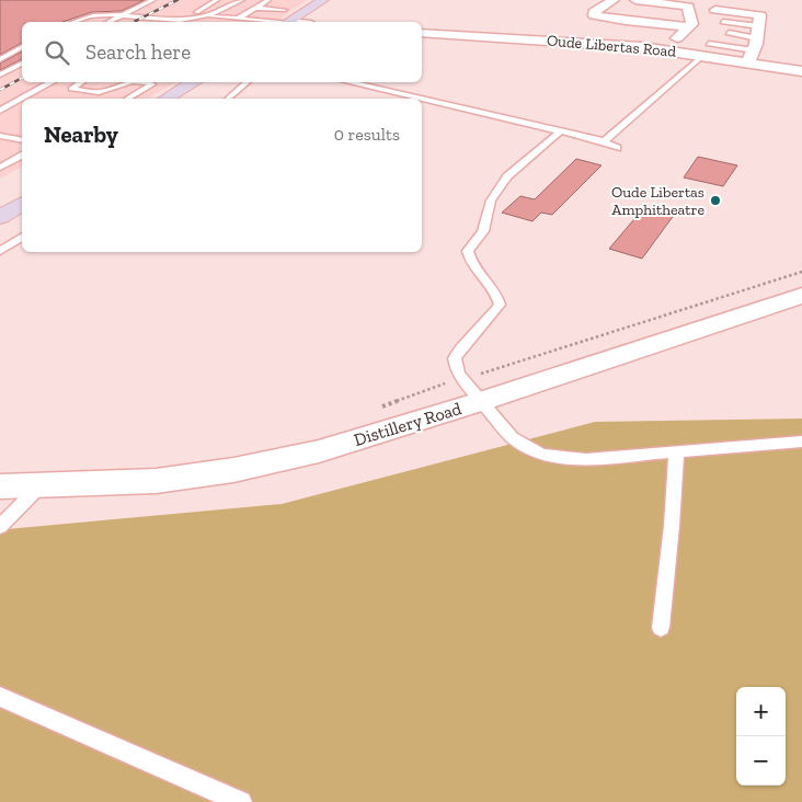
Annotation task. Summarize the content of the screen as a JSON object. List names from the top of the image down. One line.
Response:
{"streets":{"street":["Oude Libertas Road","Distillery Road"]},"places":["Oude Libertas Amphitheatre"],"page":{"search":"Search here","heading":["Nearby","0 results"],"map_buttons":["+","−"]}}
